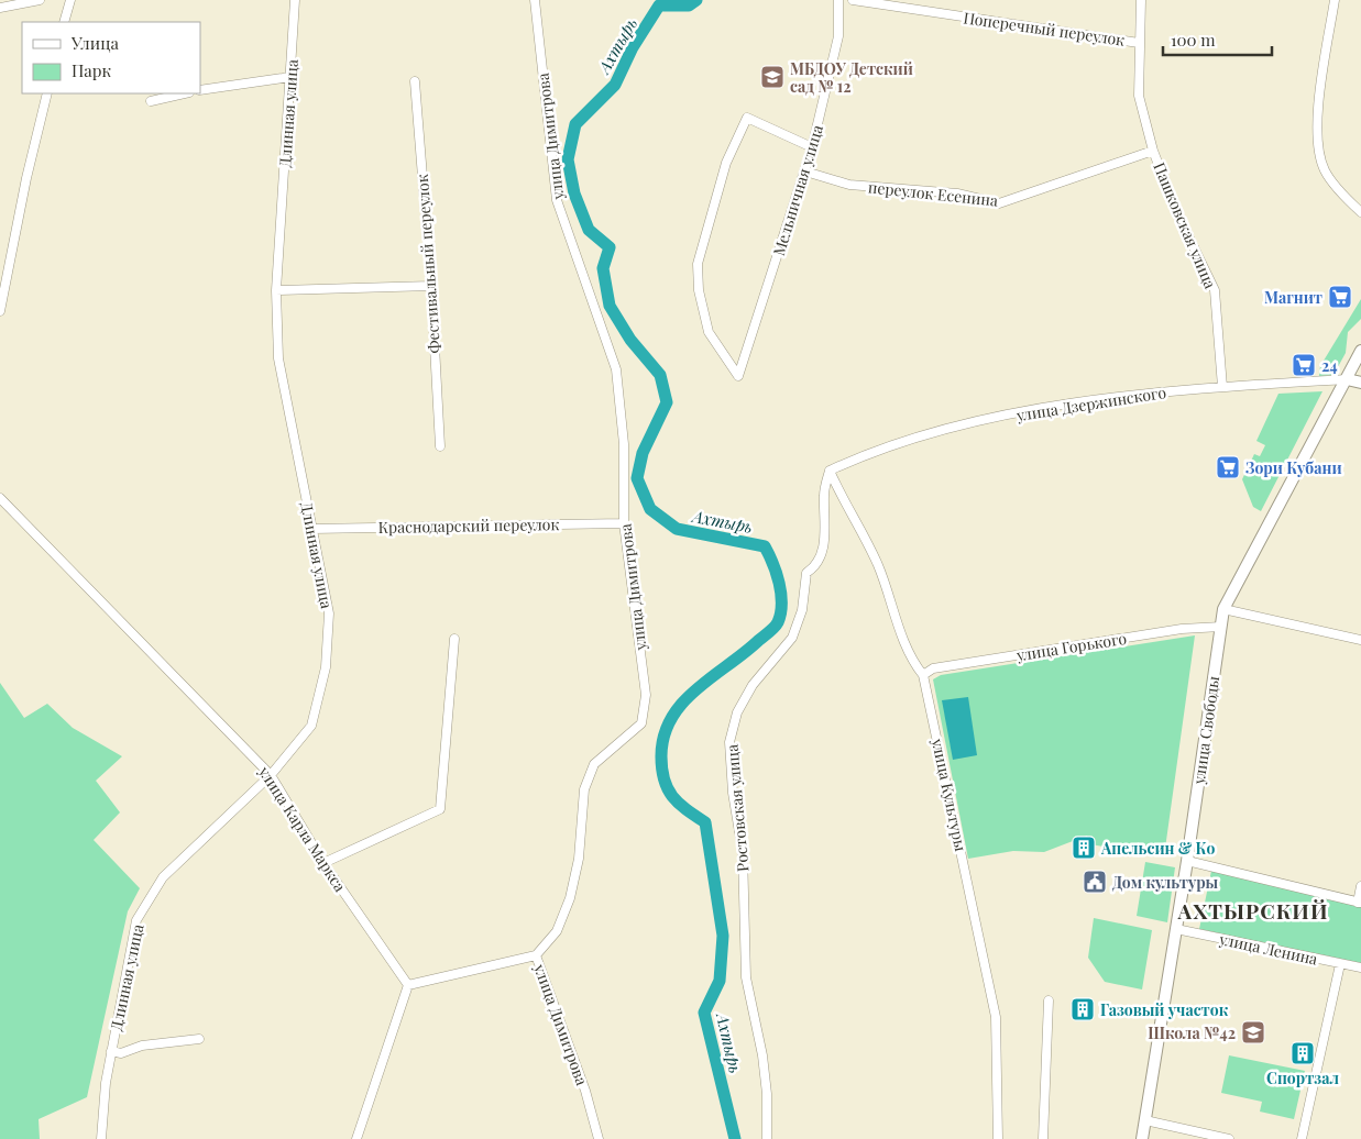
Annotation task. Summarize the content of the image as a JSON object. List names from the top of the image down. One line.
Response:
{"streets":{"street":["Поперечный переулок","Длинная улица","улица Димитрова","Мельничная улица","переулок Есенина","Пашковская улица","Фестивальный переулок","улица Дзержинского","Краснодарский переулок","улица Горького","улица Свободы","улица Культуры","Ростовская улица","улица Карла Маркса","улица Ленина"]},"crossings":[["Поперечный переулок","Пашковская улица"],["Длинная улица","Краснодарский переулок"],["Длинная улица","улица Карла Маркса"],["улица Димитрова","Краснодарский переулок"],["Мельничная улица","переулок Есенина"],["переулок Есенина","Пашковская улица"],["Пашковская улица","улица Дзержинского"],["улица Дзержинского","улица Свободы"],["улица Дзержинского","улица Культуры"],["улица Дзержинского","Ростовская улица"],["улица Горького","улица Свободы"],["улица Горького","улица Культуры"],["улица Свободы","улица Ленина"],["улица Культуры","Ростовская улица"]],"districts":["АХТЫРСКИЙ"],"water":["Ахтырь"],"places":{"school or university":["МБДОУ Детский сад № 12","Школа №42"],"supermarket":["Магнит","24","Зори Кубани"],"building":["Апельсин & Ко","Газовый участок","Спортзал"],"public building":["Дом культуры"]},"legend":["Улица","Парк"],"scale_bar":"100 m"}
